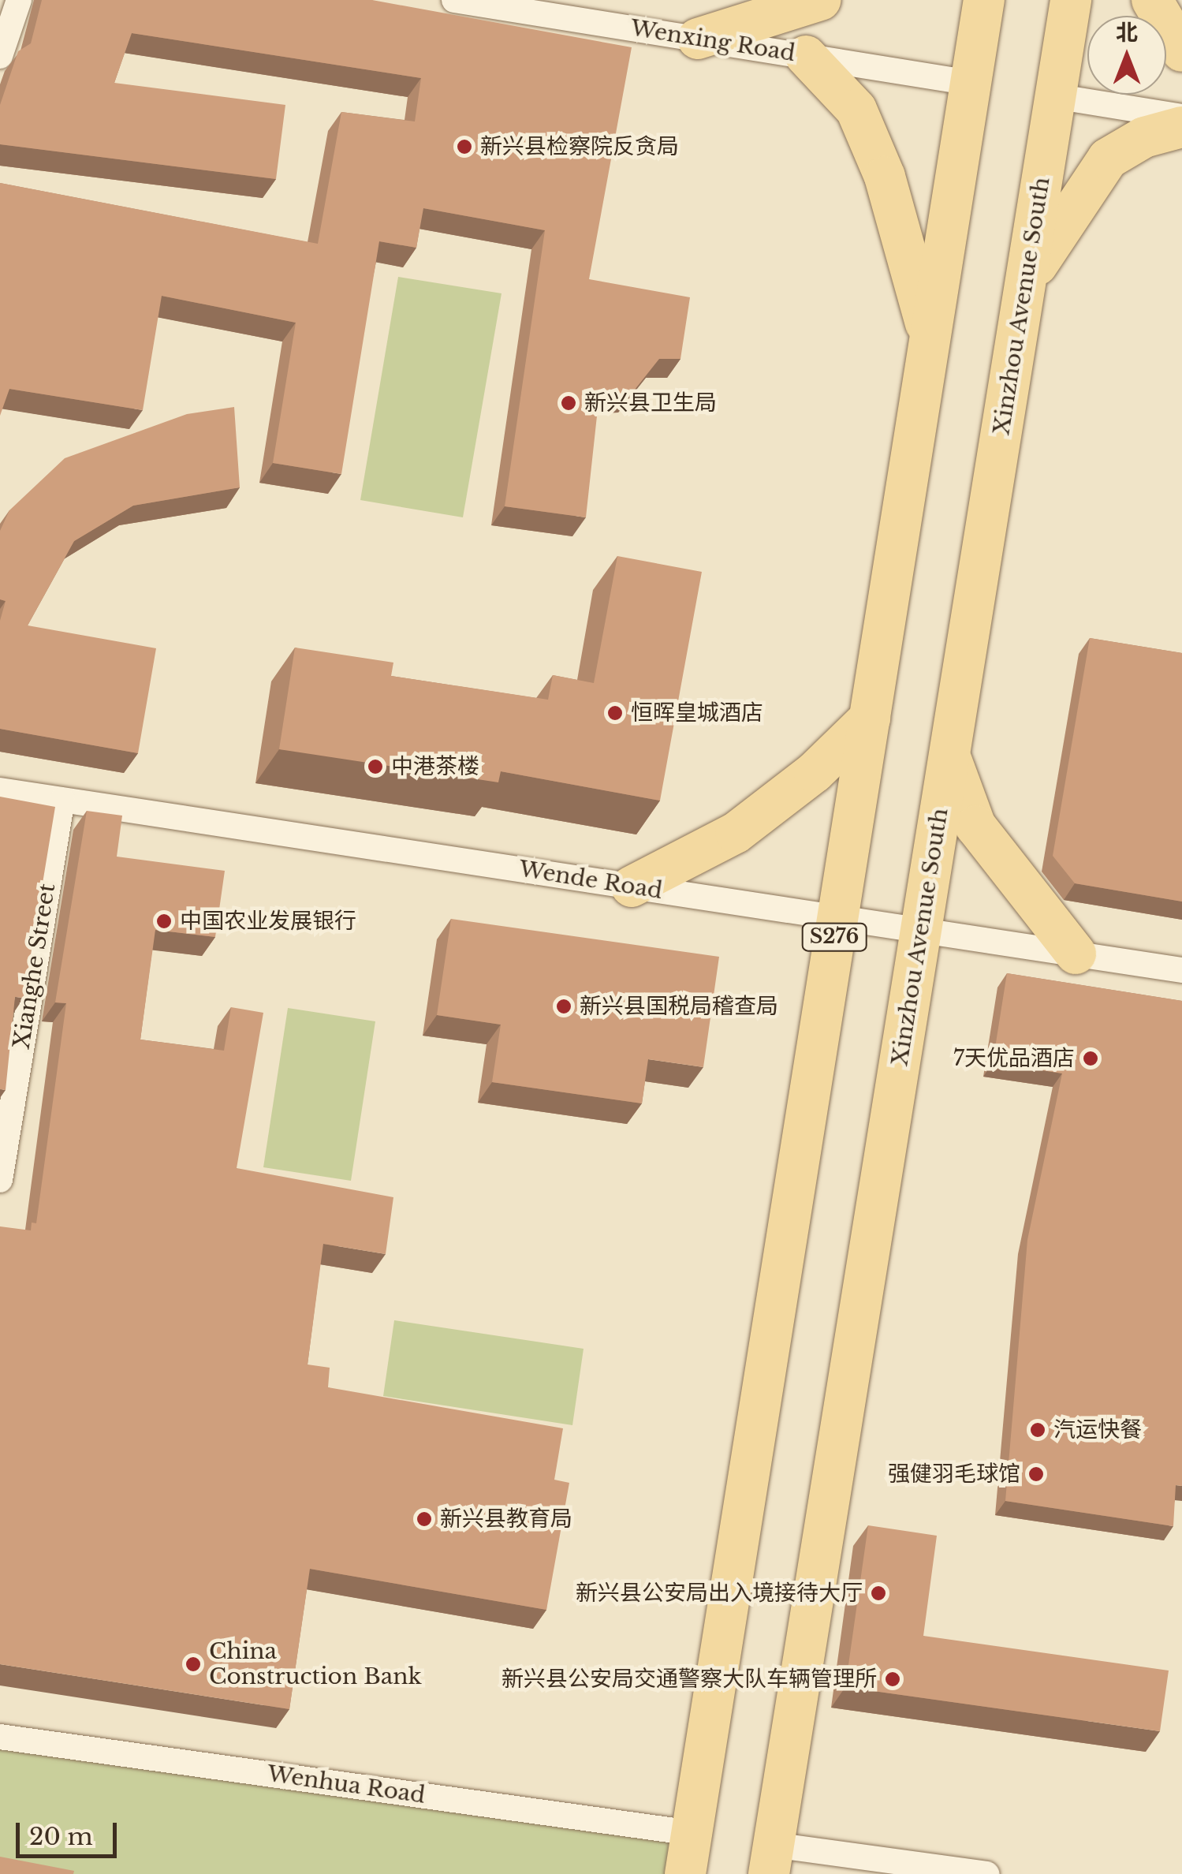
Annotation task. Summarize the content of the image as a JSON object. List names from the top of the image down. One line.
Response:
{"streets":{"main road":["Xinzhou Avenue South","S276"],"street":["Wenxing Road","Wende Road","Xianghe Street","Wenhua Road"]},"crossings":[["Wenxing Road","S276"],["Xinzhou Avenue South","Wende Road"],["Wende Road","S276"],["Wende Road","Xianghe Street"],["S276","Wenhua Road"]],"places":["新兴县检察院反贪局","新兴县卫生局","恒晖皇城酒店","中港茶楼","中国农业发展银行","新兴县国税局稽查局","7天优品酒店","汽运快餐","强健羽毛球馆","新兴县教育局","新兴县公安局出入境接待大厅","China Construction Bank","新兴县公安局交通警察大队车辆管理所"],"scale_bar":"20 m","north":"top"}
